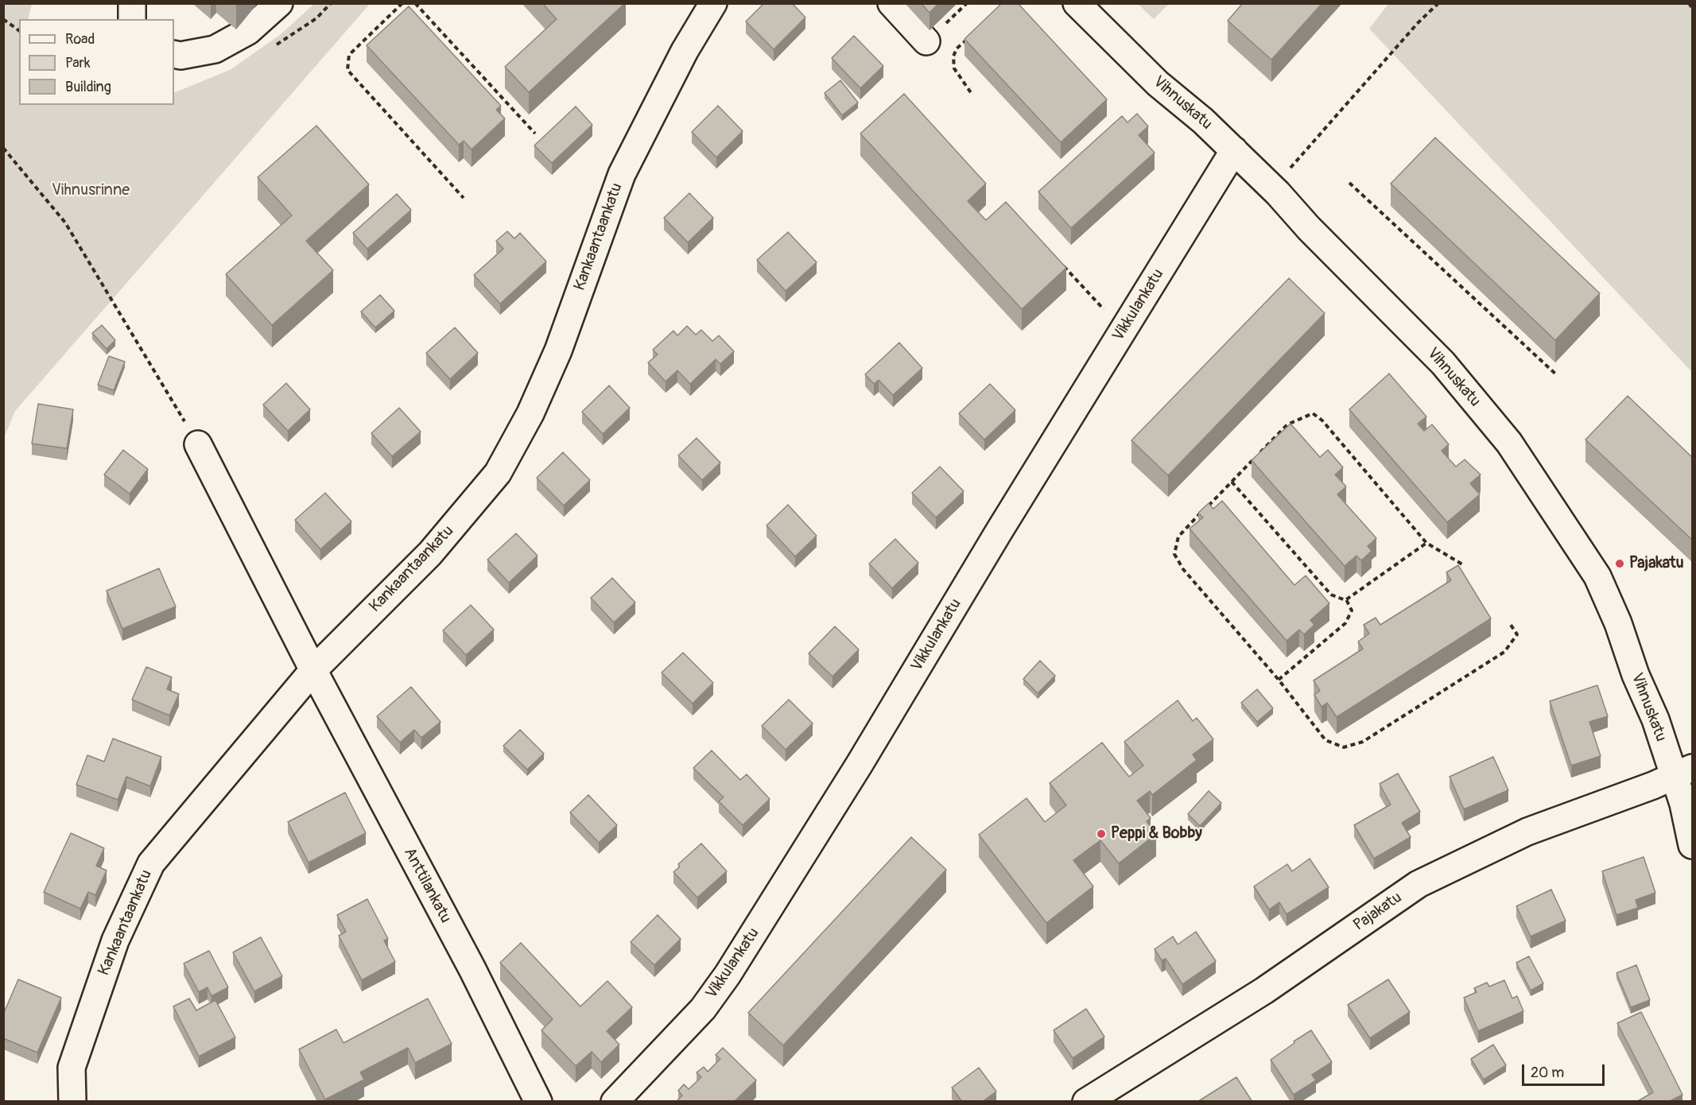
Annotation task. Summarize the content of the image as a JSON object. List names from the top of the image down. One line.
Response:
{"streets":{"street":["Vihnuskatu","Kankaantaankatu","Vikkulankatu","Anttilankatu","Pajakatu"]},"crossings":[["Vihnuskatu","Vikkulankatu"],["Vihnuskatu","Pajakatu"],["Kankaantaankatu","Anttilankatu"]],"parks":["Vihnusrinne"],"places":["Pajakatu","Peppi & Bobby"],"legend":["Road","Park","Building"],"scale_bar":"20 m"}
